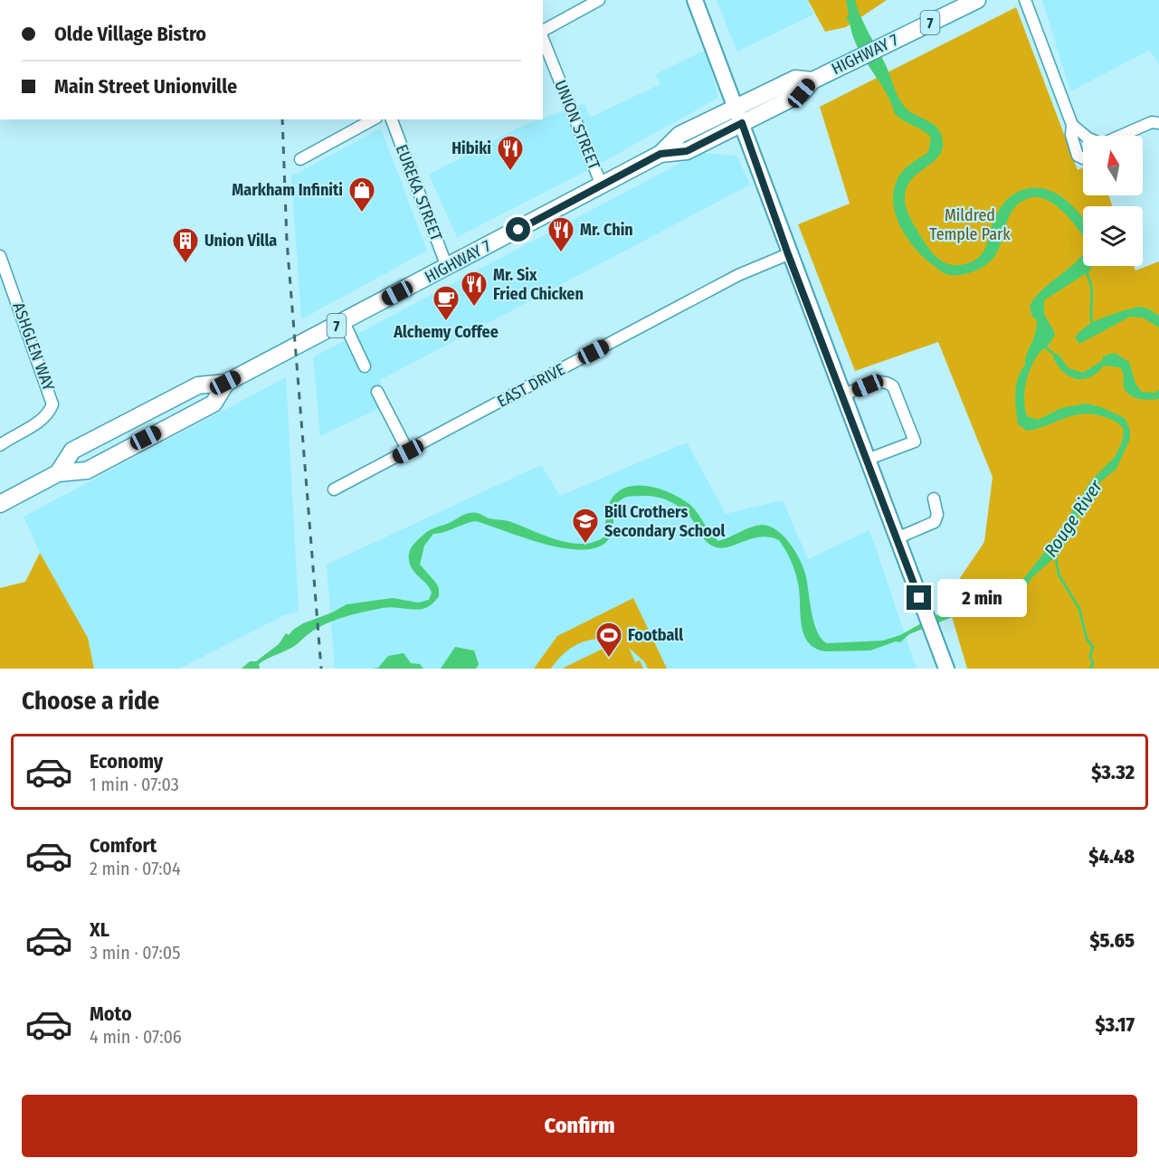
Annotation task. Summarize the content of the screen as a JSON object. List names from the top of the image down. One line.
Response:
{"streets":{"main road":["7","HIGHWAY 7"],"street":["UNION STREET","EUREKA STREET","ASHGLEN WAY","EAST DRIVE"]},"crossings":[["HIGHWAY 7","UNION STREET"],["HIGHWAY 7","EUREKA STREET"]],"water":["Rouge River"],"parks":["Mildred Temple Park"],"places":{"restaurant":["Hibiki","Mr. Chin","Mr. Six Fried Chicken"],"shop":["Markham Infiniti"],"building":["Union Villa"],"cafe":["Alchemy Coffee"],"school or university":["Bill Crothers Secondary School"],"sports":["Football"]},"north":"top","page":{"banner":["Olde Village Bistro","Main Street Unionville"],"bubble":"2 min","heading":"Choose a ride","list":[{"name":"Economy","note":"1 min · 07:03","value":"$3.32"},{"name":"Comfort","note":"2 min · 07:04","value":"$4.48"},{"name":"XL","note":"3 min · 07:05","value":"$5.65"},{"name":"Moto","note":"4 min · 07:06","value":"$3.17"}],"buttons":"Confirm"}}
